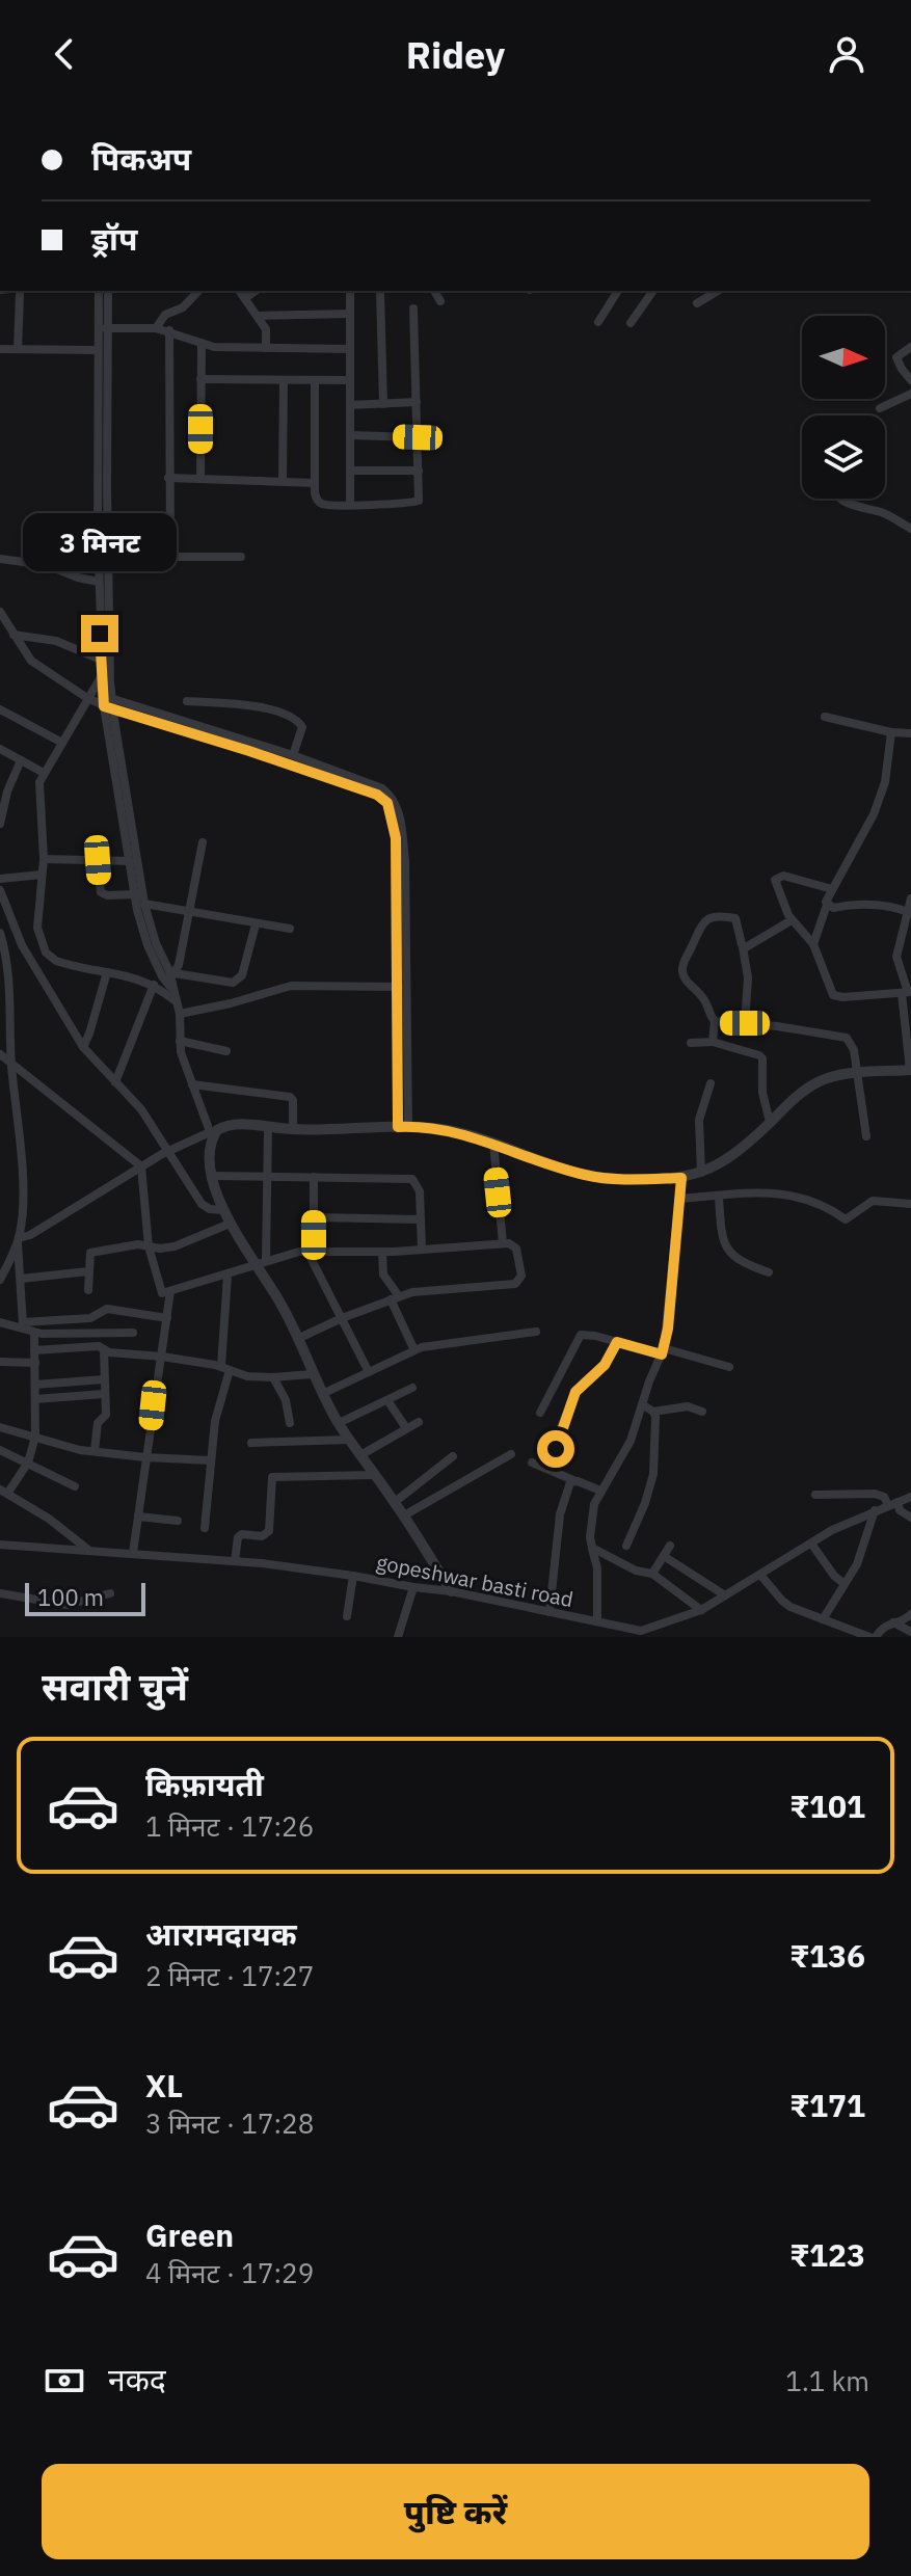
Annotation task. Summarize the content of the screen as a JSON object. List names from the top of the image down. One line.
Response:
{"streets":{"street":["gopeshwar basti road"]},"scale_bar":"100 m","north":"right","page":{"header":"Ridey","banner":["पिकअप","ड्रॉप"],"bubble":"3 मिनट","scale":"100 m","heading":"सवारी चुनें","list":[{"name":"किफ़ायती","note":"1 मिनट · 17:26","value":"₹101"},{"name":"आरामदायक","note":"2 मिनट · 17:27","value":"₹136"},{"name":"XL","note":"3 मिनट · 17:28","value":"₹171"},{"name":"Green","note":"4 मिनट · 17:29","value":"₹123"}],"pay":["नकद","1.1 km"],"buttons":"पुष्टि करें"}}
